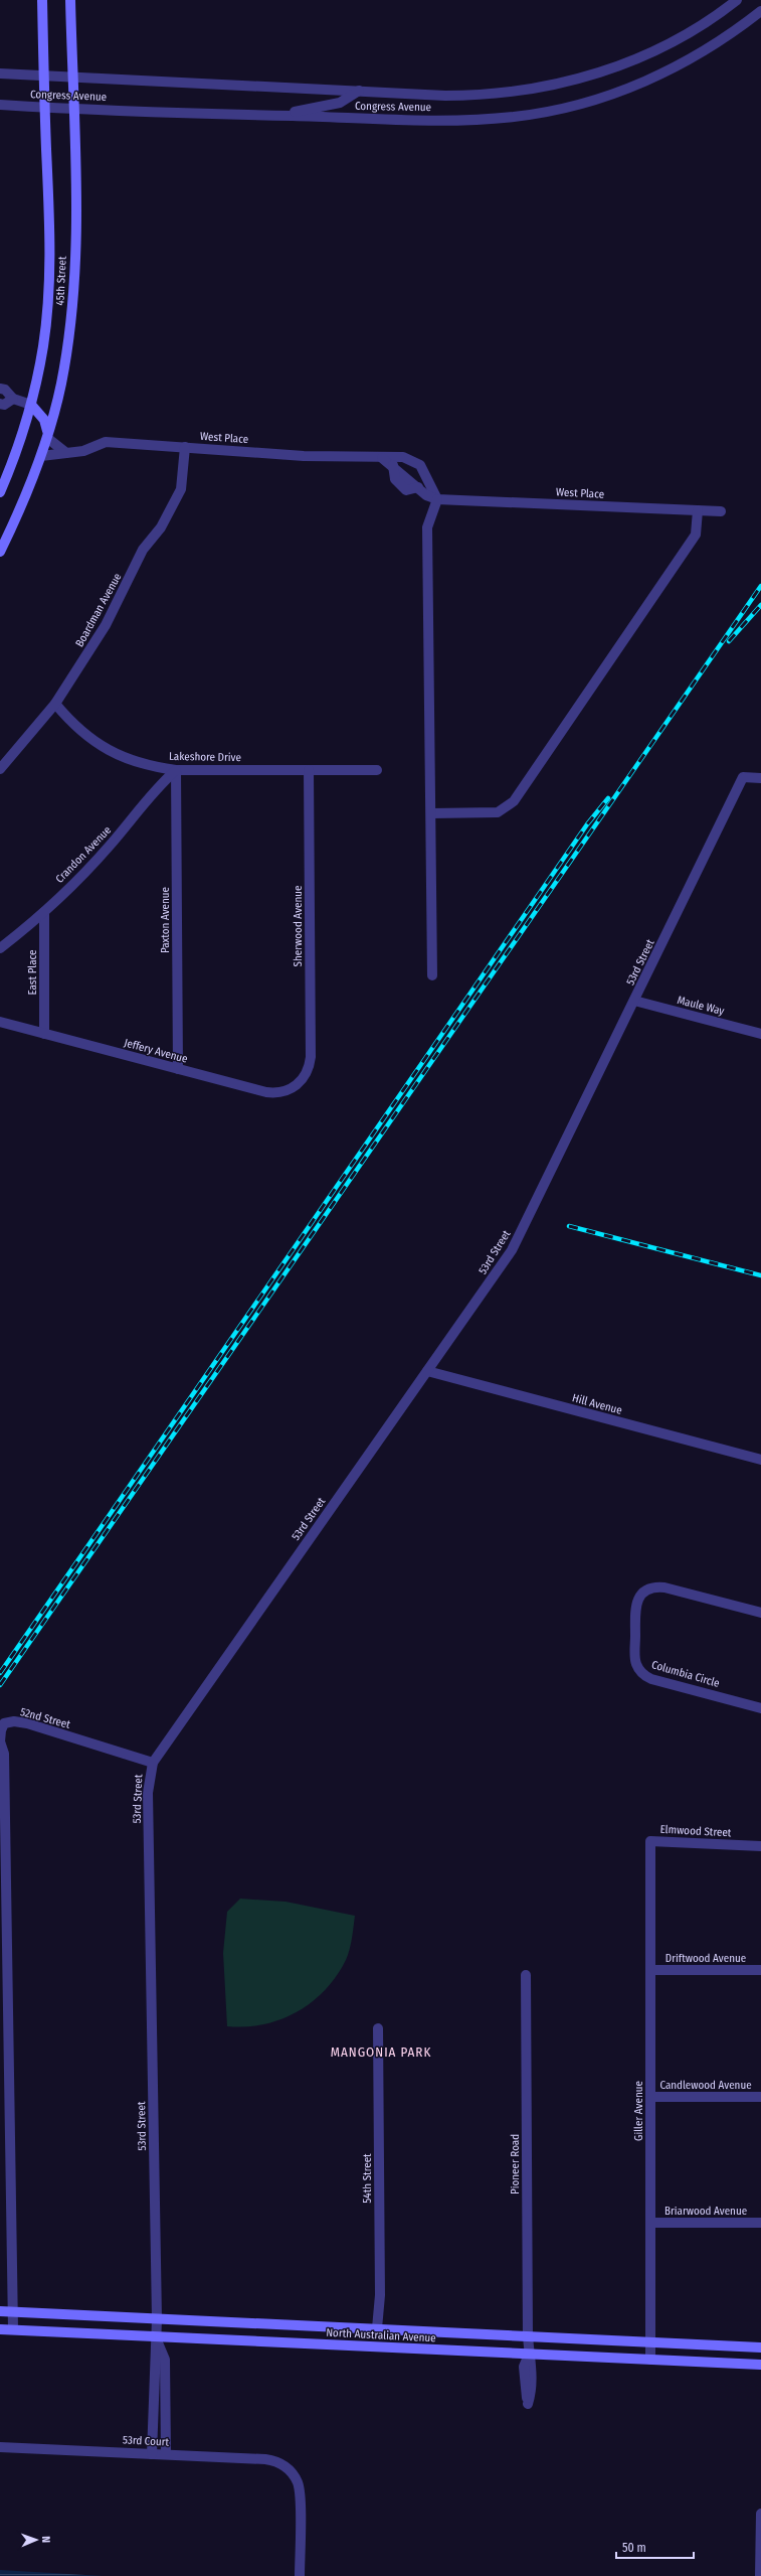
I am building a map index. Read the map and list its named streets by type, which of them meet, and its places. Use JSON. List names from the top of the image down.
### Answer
{
  "streets": {
    "main road": ["45th Street", "North Australian Avenue"],
    "street": [
      "Congress Avenue",
      "West Place",
      "Boardman Avenue",
      "Lakeshore Drive",
      "Crandon Avenue",
      "Paxton Avenue",
      "Sherwood Avenue",
      "53rd Street",
      "East Place",
      "Maule Way",
      "Jeffery Avenue",
      "Hill Avenue",
      "Columbia Circle",
      "52nd Street",
      "Elmwood Street",
      "Driftwood Avenue",
      "Candlewood Avenue",
      "Giller Avenue",
      "Pioneer Road",
      "54th Street",
      "Briarwood Avenue",
      "53rd Court"
    ]
  },
  "crossings": [
    ["Congress Avenue", "45th Street"],
    ["45th Street", "West Place"],
    ["West Place", "Boardman Avenue"],
    ["Boardman Avenue", "Lakeshore Drive"],
    ["Lakeshore Drive", "Crandon Avenue"],
    ["Lakeshore Drive", "Paxton Avenue"],
    ["Lakeshore Drive", "Sherwood Avenue"],
    ["Crandon Avenue", "Paxton Avenue"],
    ["Crandon Avenue", "East Place"],
    ["Paxton Avenue", "Jeffery Avenue"],
    ["Sherwood Avenue", "Jeffery Avenue"],
    ["53rd Street", "Maule Way"],
    ["53rd Street", "Hill Avenue"],
    ["53rd Street", "52nd Street"],
    ["53rd Street", "North Australian Avenue"],
    ["53rd Street", "53rd Court"],
    ["East Place", "Jeffery Avenue"],
    ["52nd Street", "North Australian Avenue"],
    ["Elmwood Street", "Giller Avenue"],
    ["Driftwood Avenue", "Giller Avenue"],
    ["Candlewood Avenue", "Giller Avenue"],
    ["Giller Avenue", "Briarwood Avenue"],
    ["Giller Avenue", "North Australian Avenue"],
    ["Pioneer Road", "North Australian Avenue"],
    ["54th Street", "North Australian Avenue"]
  ],
  "districts": ["MANGONIA PARK"],
  "scale_bar": "50 m",
  "north": "right"
}
